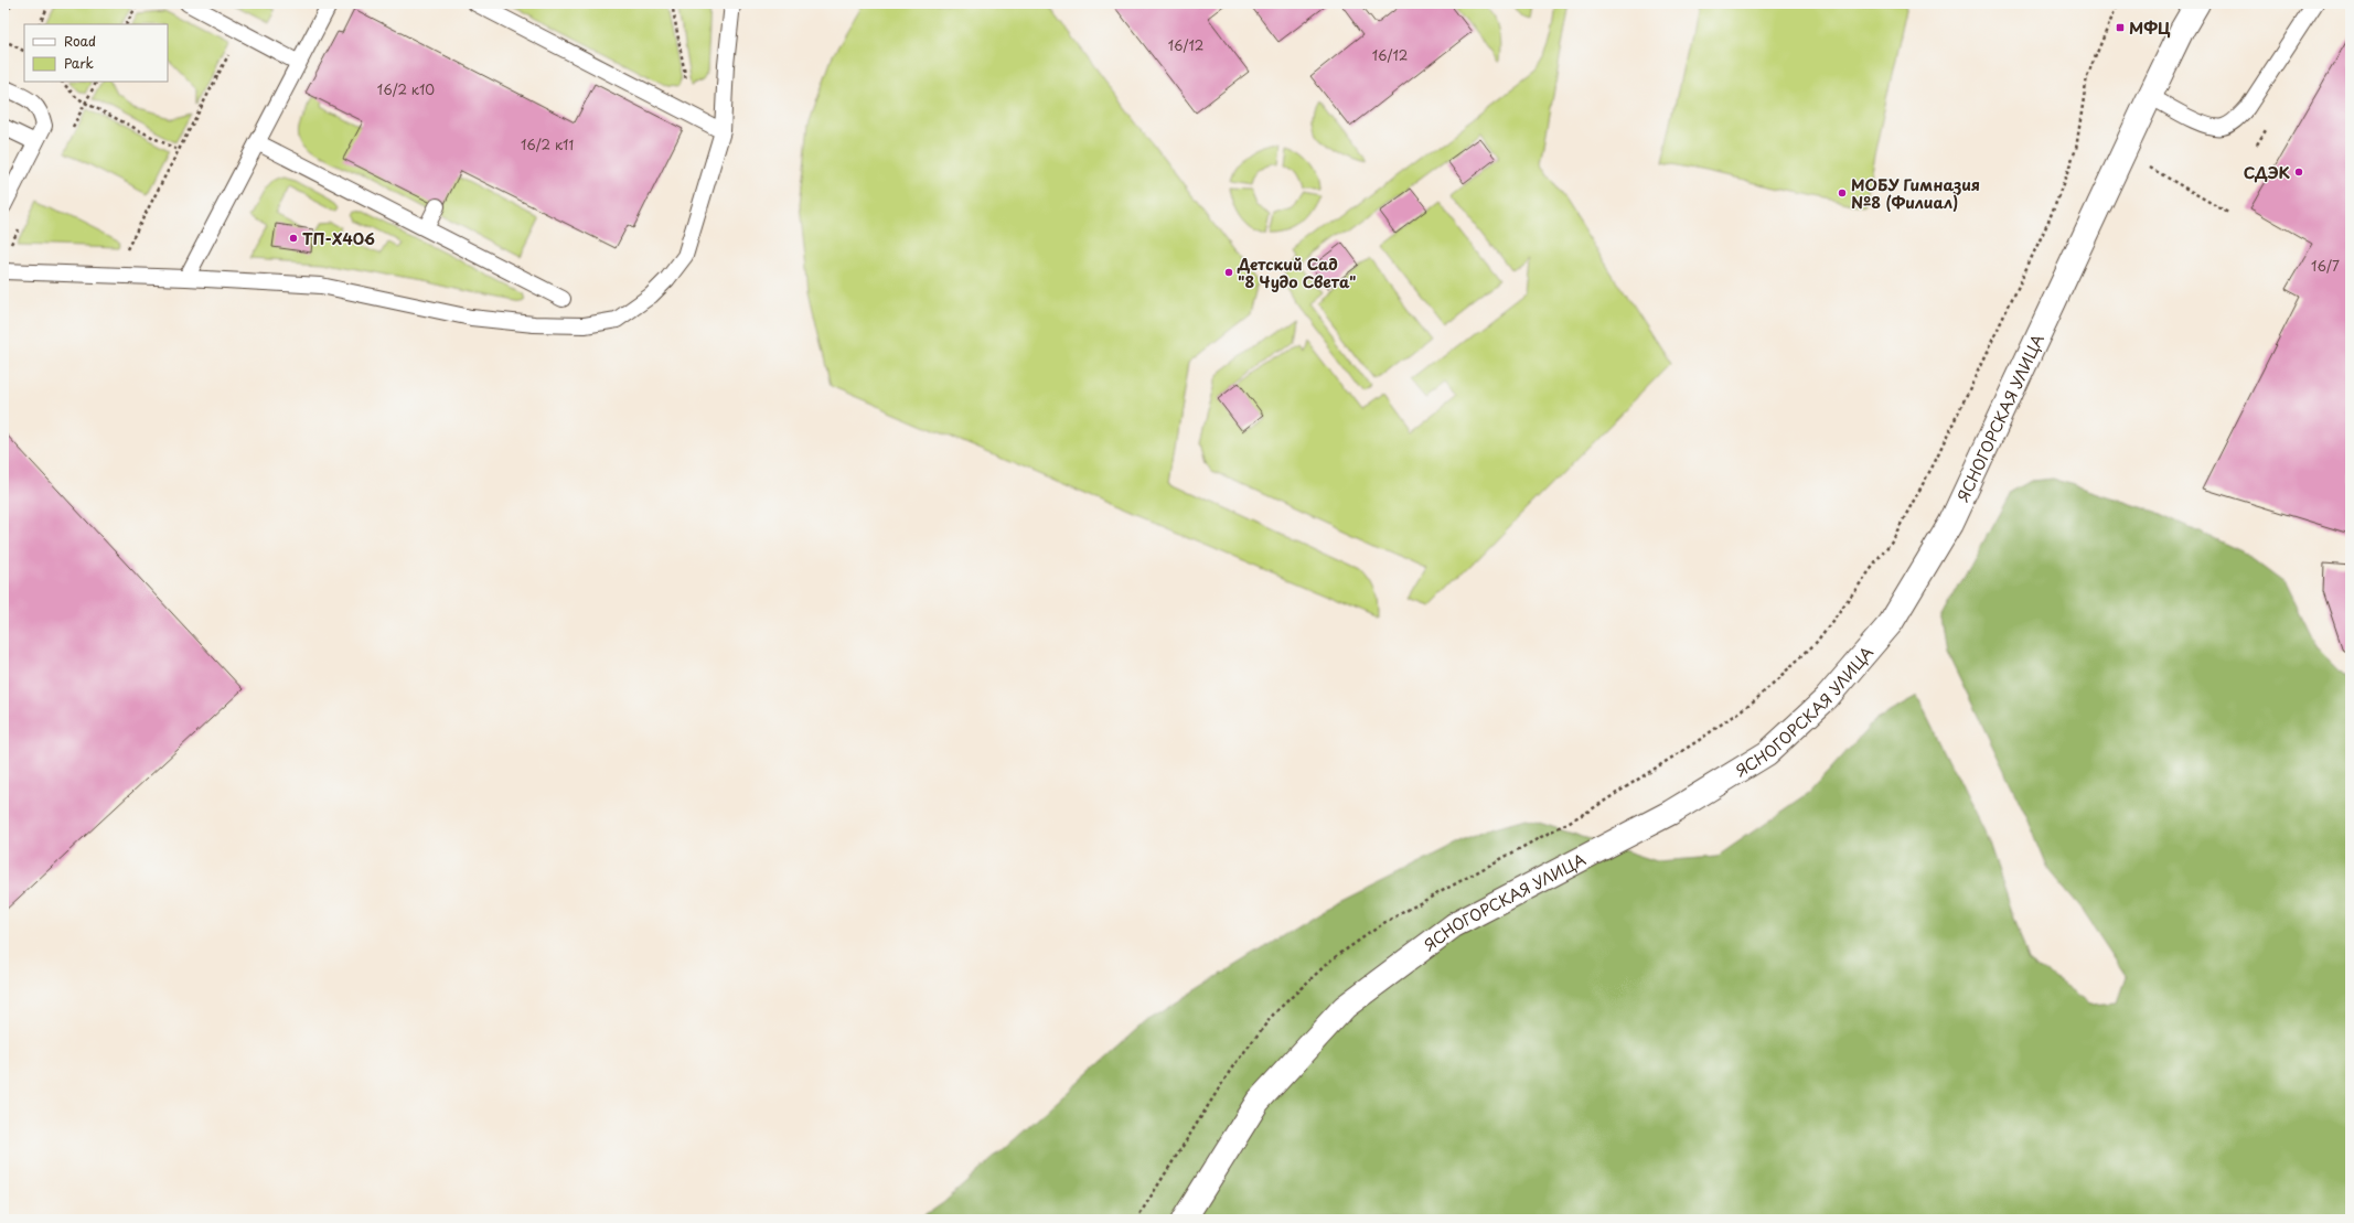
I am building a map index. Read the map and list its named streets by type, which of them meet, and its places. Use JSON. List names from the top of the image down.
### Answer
{
  "streets": {
    "street": ["ЯСНОГОРСКАЯ УЛИЦА"]
  },
  "places": {
    "transit": ["МФЦ"],
    "other": [
      "СДЭК",
      "МОБУ Гимназия №8 (Филиал)",
      "ТП-Х406",
      "Детский Сад \"8 Чудо Света\""
    ]
  },
  "house_numbers": [
    "16/12",
    "16/12",
    "16/2 к10",
    "16/2 к11",
    "16/7"
  ],
  "legend": ["Road", "Park"]
}
